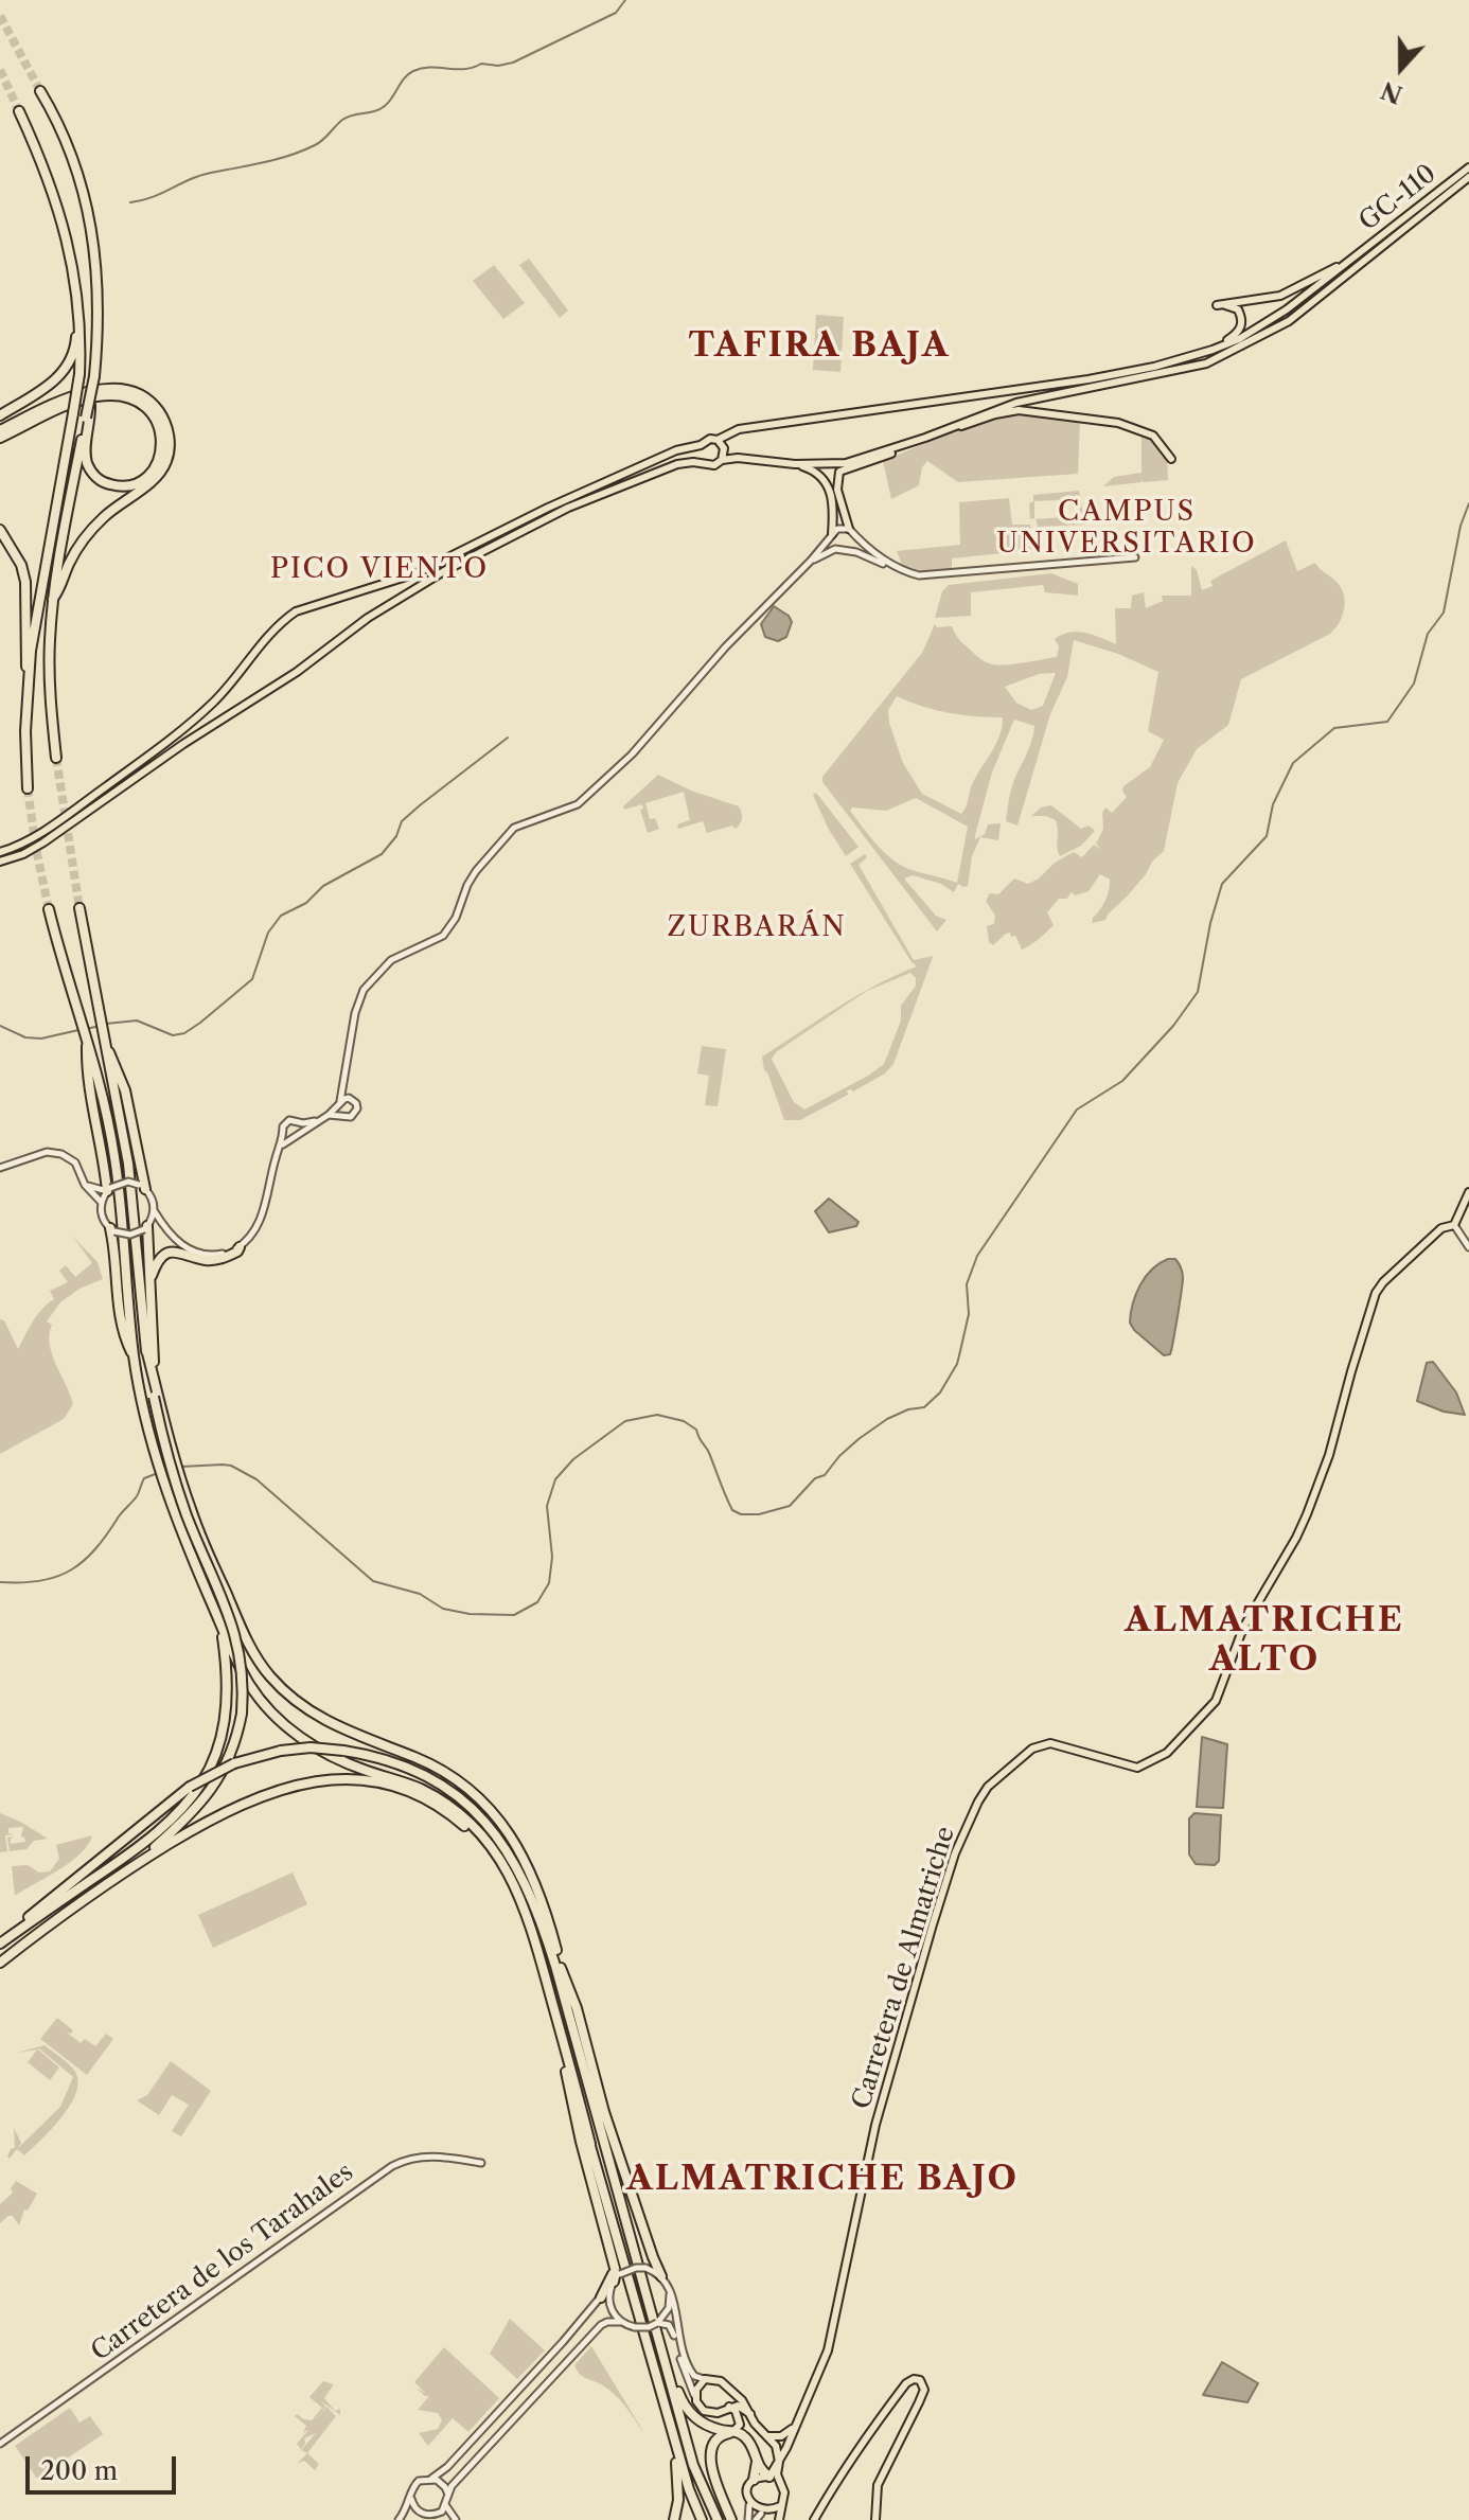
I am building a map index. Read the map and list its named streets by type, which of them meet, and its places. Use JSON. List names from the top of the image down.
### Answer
{
  "streets": {
    "main road": ["GC-110", "Carretera de Almatriche"],
    "street": ["Carretera de los Tarahales"]
  },
  "districts": [
    "TAFIRA BAJA",
    "CAMPUS UNIVERSITARIO",
    "PICO VIENTO",
    "ZURBARÁN",
    "ALMATRICHE ALTO",
    "ALMATRICHE BAJO"
  ],
  "scale_bar": "200 m",
  "north": "bottom"
}
